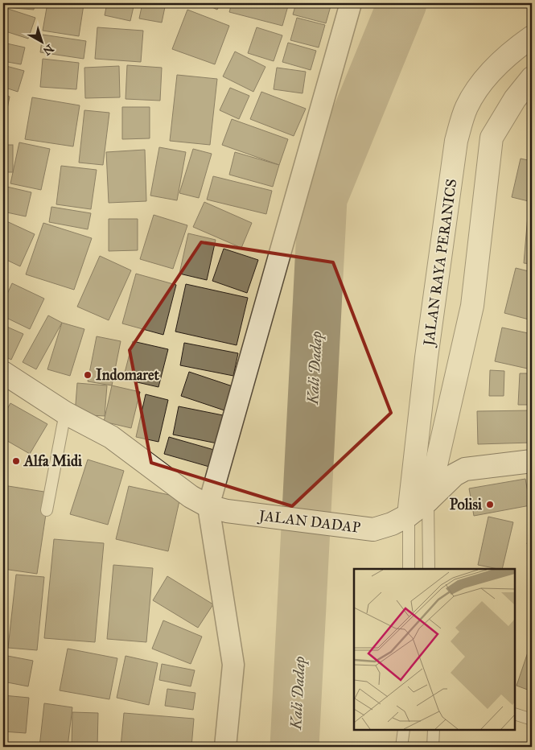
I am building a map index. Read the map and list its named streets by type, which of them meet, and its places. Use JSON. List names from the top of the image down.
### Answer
{
  "streets": {
    "street": ["JALAN RAYA PERANICS", "JALAN DADAP"]
  },
  "crossings": [
    ["JALAN RAYA PERANICS", "JALAN DADAP"]
  ],
  "water": ["Kali Dadap"],
  "places": ["Indomaret", "Alfa Midi", "Polisi"],
  "north": "bottom right"
}
